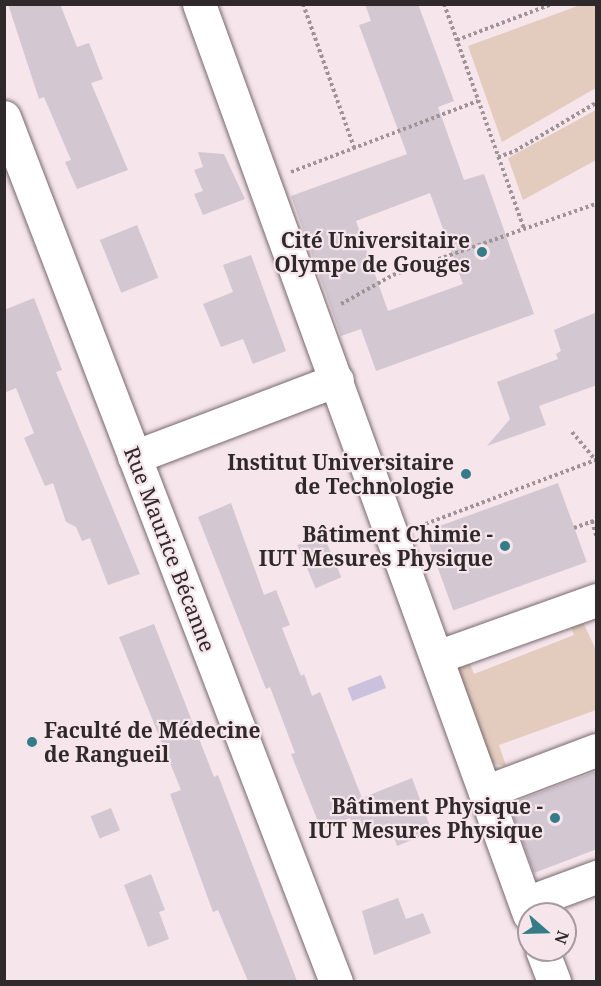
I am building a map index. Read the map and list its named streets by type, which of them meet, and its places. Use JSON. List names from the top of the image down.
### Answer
{
  "streets": {
    "street": ["Rue Maurice Bécanne"]
  },
  "places": [
    "Cité Universitaire Olympe de Gouges",
    "Institut Universitaire de Technologie",
    "Bâtiment Chimie - IUT Mesures Physique",
    "Faculté de Médecine de Rangueil",
    "Bâtiment Physique - IUT Mesures Physique"
  ],
  "north": "right"
}
